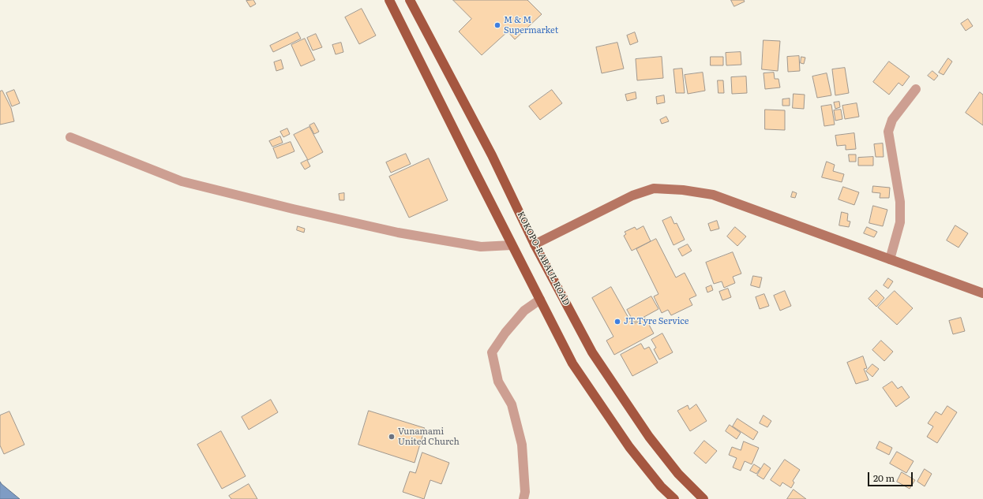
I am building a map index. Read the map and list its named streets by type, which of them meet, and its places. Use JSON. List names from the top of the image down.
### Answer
{
  "streets": {
    "main road": ["KOKOPO-RABAUL ROAD"]
  },
  "places": ["M & M Supermarket", "JT Tyre Service", "Vunamami United Church"],
  "scale_bar": "20 m"
}
